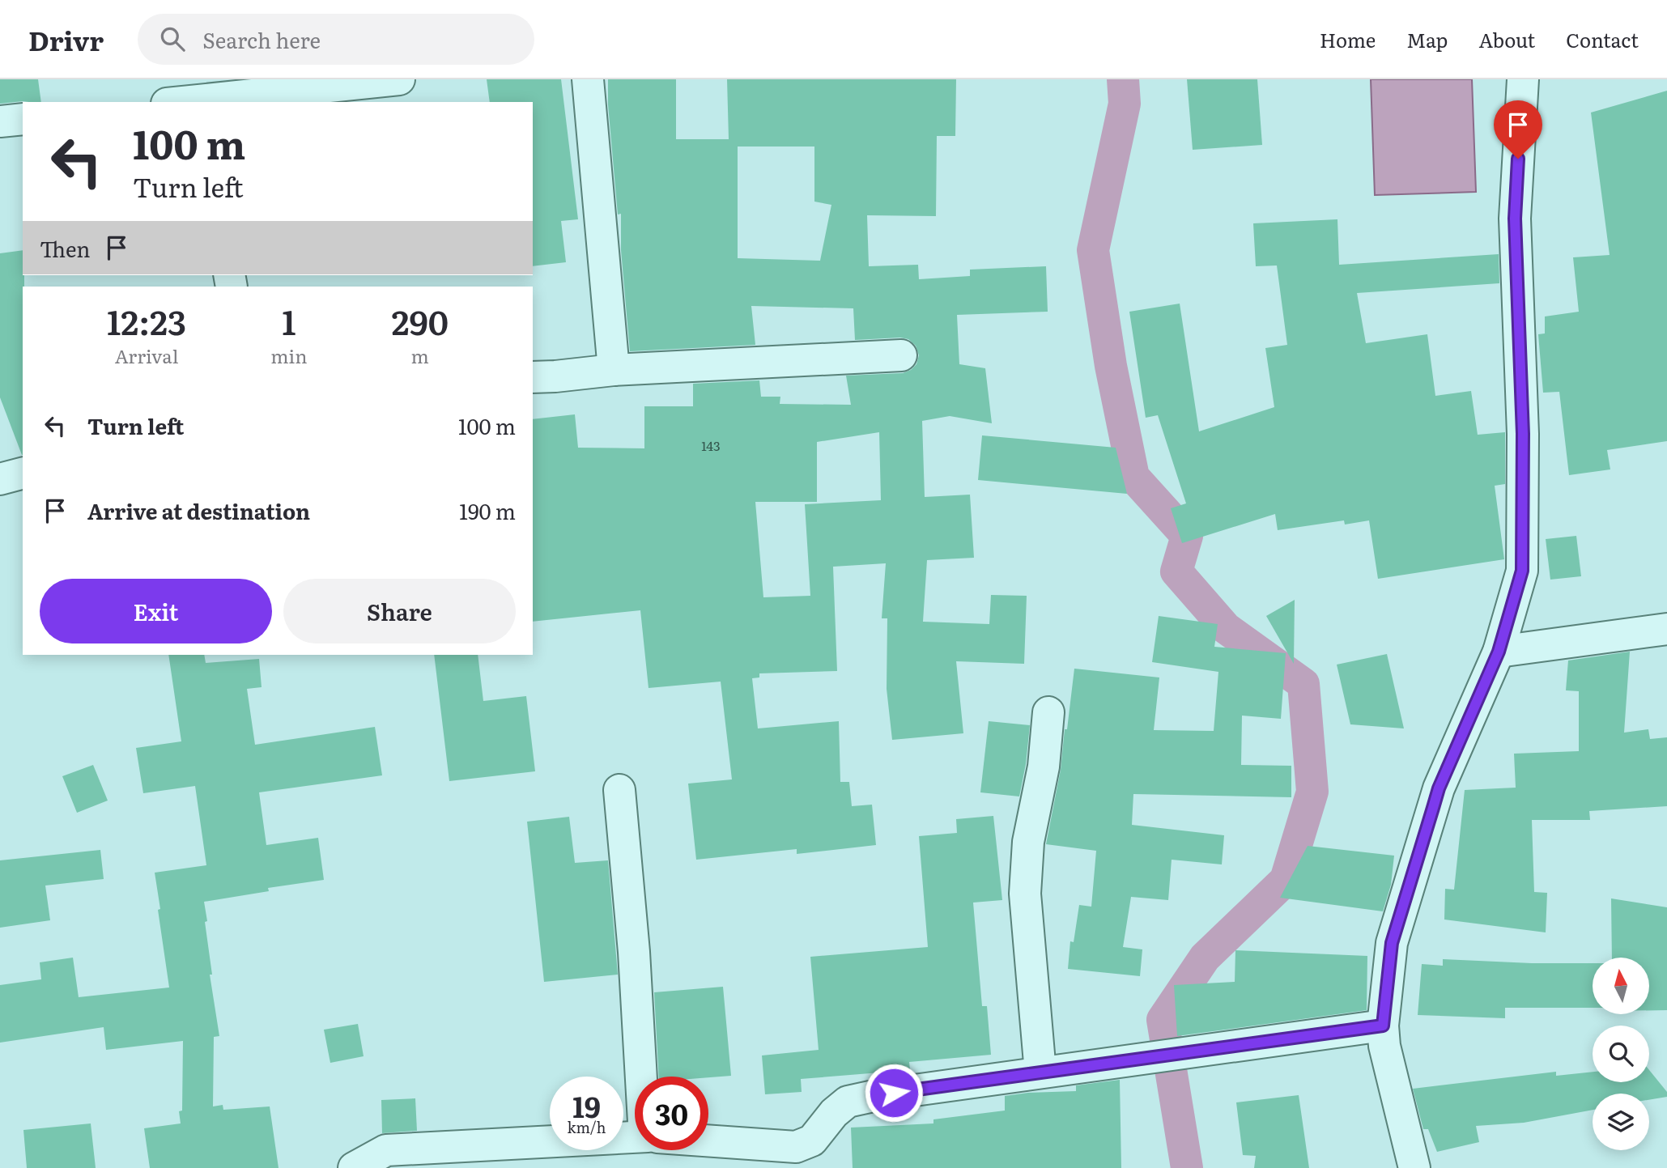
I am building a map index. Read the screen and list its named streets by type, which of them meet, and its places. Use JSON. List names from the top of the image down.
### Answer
{
  "house_numbers": ["143"],
  "north": "top",
  "page": {
    "header": "Drivr",
    "search": "Search here",
    "nav": [
      "Home",
      "Map",
      "About",
      "Contact"
    ],
    "turn": ["100 m", "Turn left"],
    "then": "Then",
    "eta": [
      "12:23",
      "Arrival",
      "1",
      "min",
      "290",
      "m"
    ],
    "list": [
      {
        "name": "Turn left",
        "value": "100 m"
      },
      {
        "name": "Arrive at destination",
        "value": "190 m"
      }
    ],
    "buttons": ["Exit", "Share"],
    "speed": "19 km/h",
    "limit": "30"
  }
}
